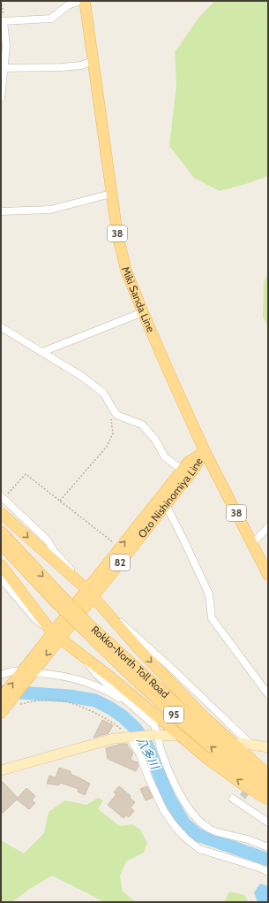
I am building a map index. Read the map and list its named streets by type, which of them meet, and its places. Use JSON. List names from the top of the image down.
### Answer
{
  "streets": {
    "main road": [
      "38",
      "Miki Sanda Line",
      "Ozo Nishinomiya Line",
      "82",
      "Rokko-North Toll Road",
      "95"
    ]
  },
  "crossings": [
    ["Miki Sanda Line", "Ozo Nishinomiya Line"],
    ["Ozo Nishinomiya Line", "95"]
  ],
  "water": ["八多川"]
}
